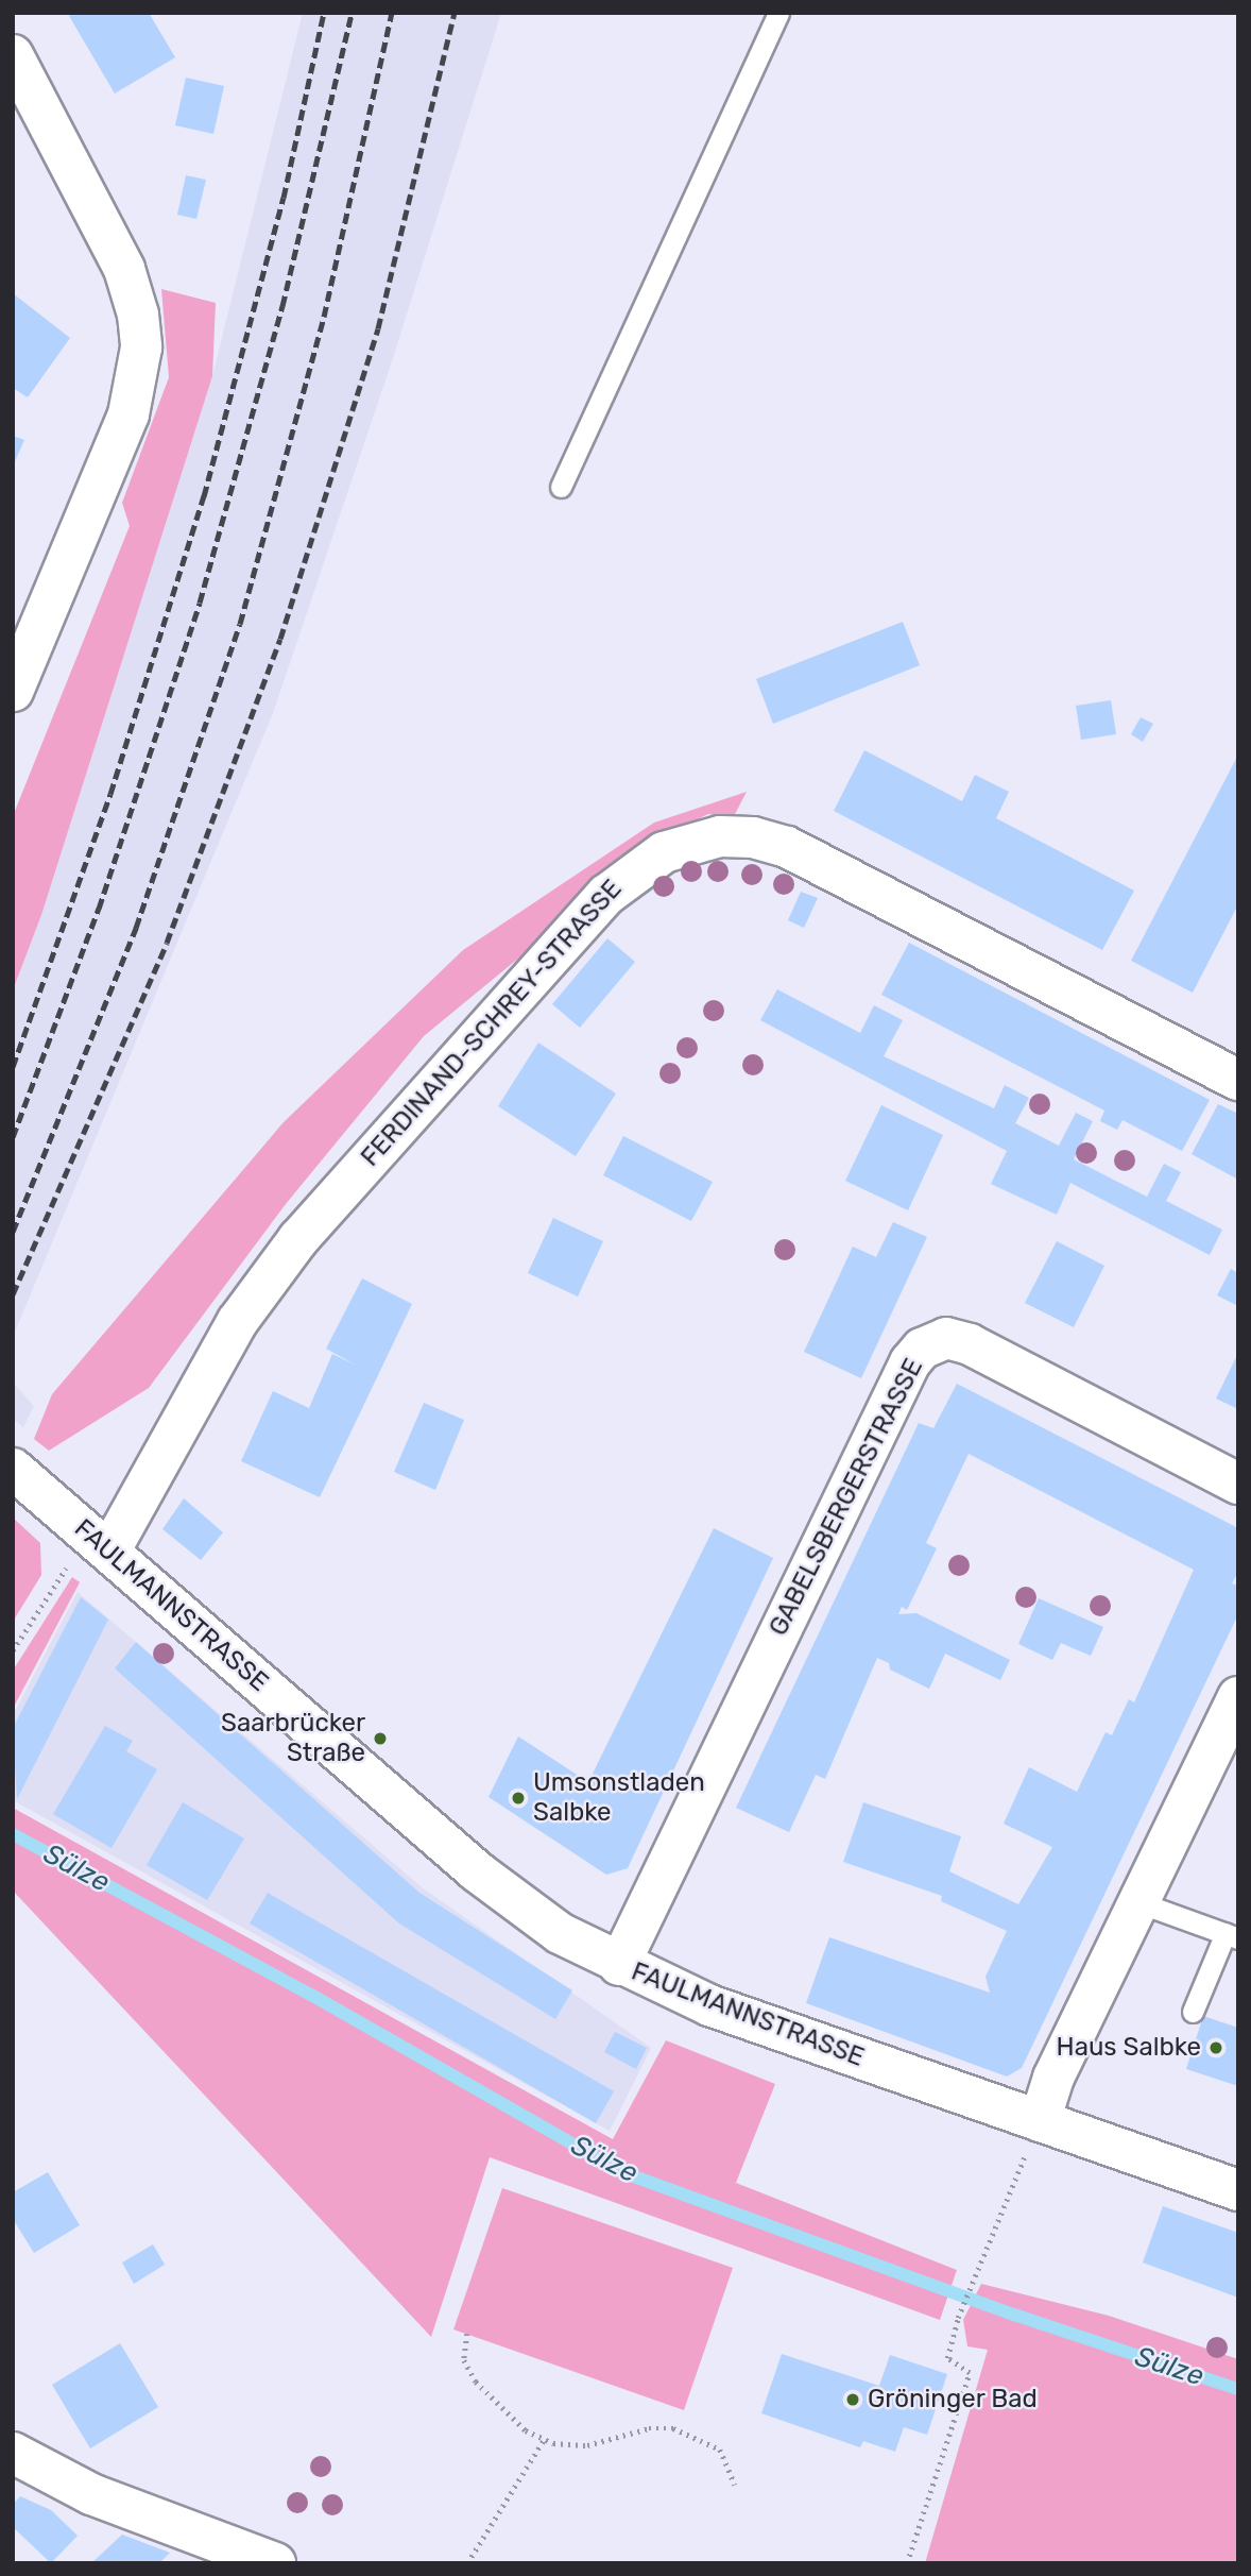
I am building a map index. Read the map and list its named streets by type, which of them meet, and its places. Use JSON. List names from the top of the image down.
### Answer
{
  "streets": {
    "street": ["FERDINAND-SCHREY-STRASSE", "GABELSBERGERSTRASSE", "FAULMANNSTRASSE"]
  },
  "crossings": [
    ["FERDINAND-SCHREY-STRASSE", "FAULMANNSTRASSE"],
    ["GABELSBERGERSTRASSE", "FAULMANNSTRASSE"]
  ],
  "water": ["Sülze"],
  "places": [
    "Saarbrücker Straße",
    "Umsonstladen Salbke",
    "Haus Salbke",
    "Gröninger Bad"
  ]
}
